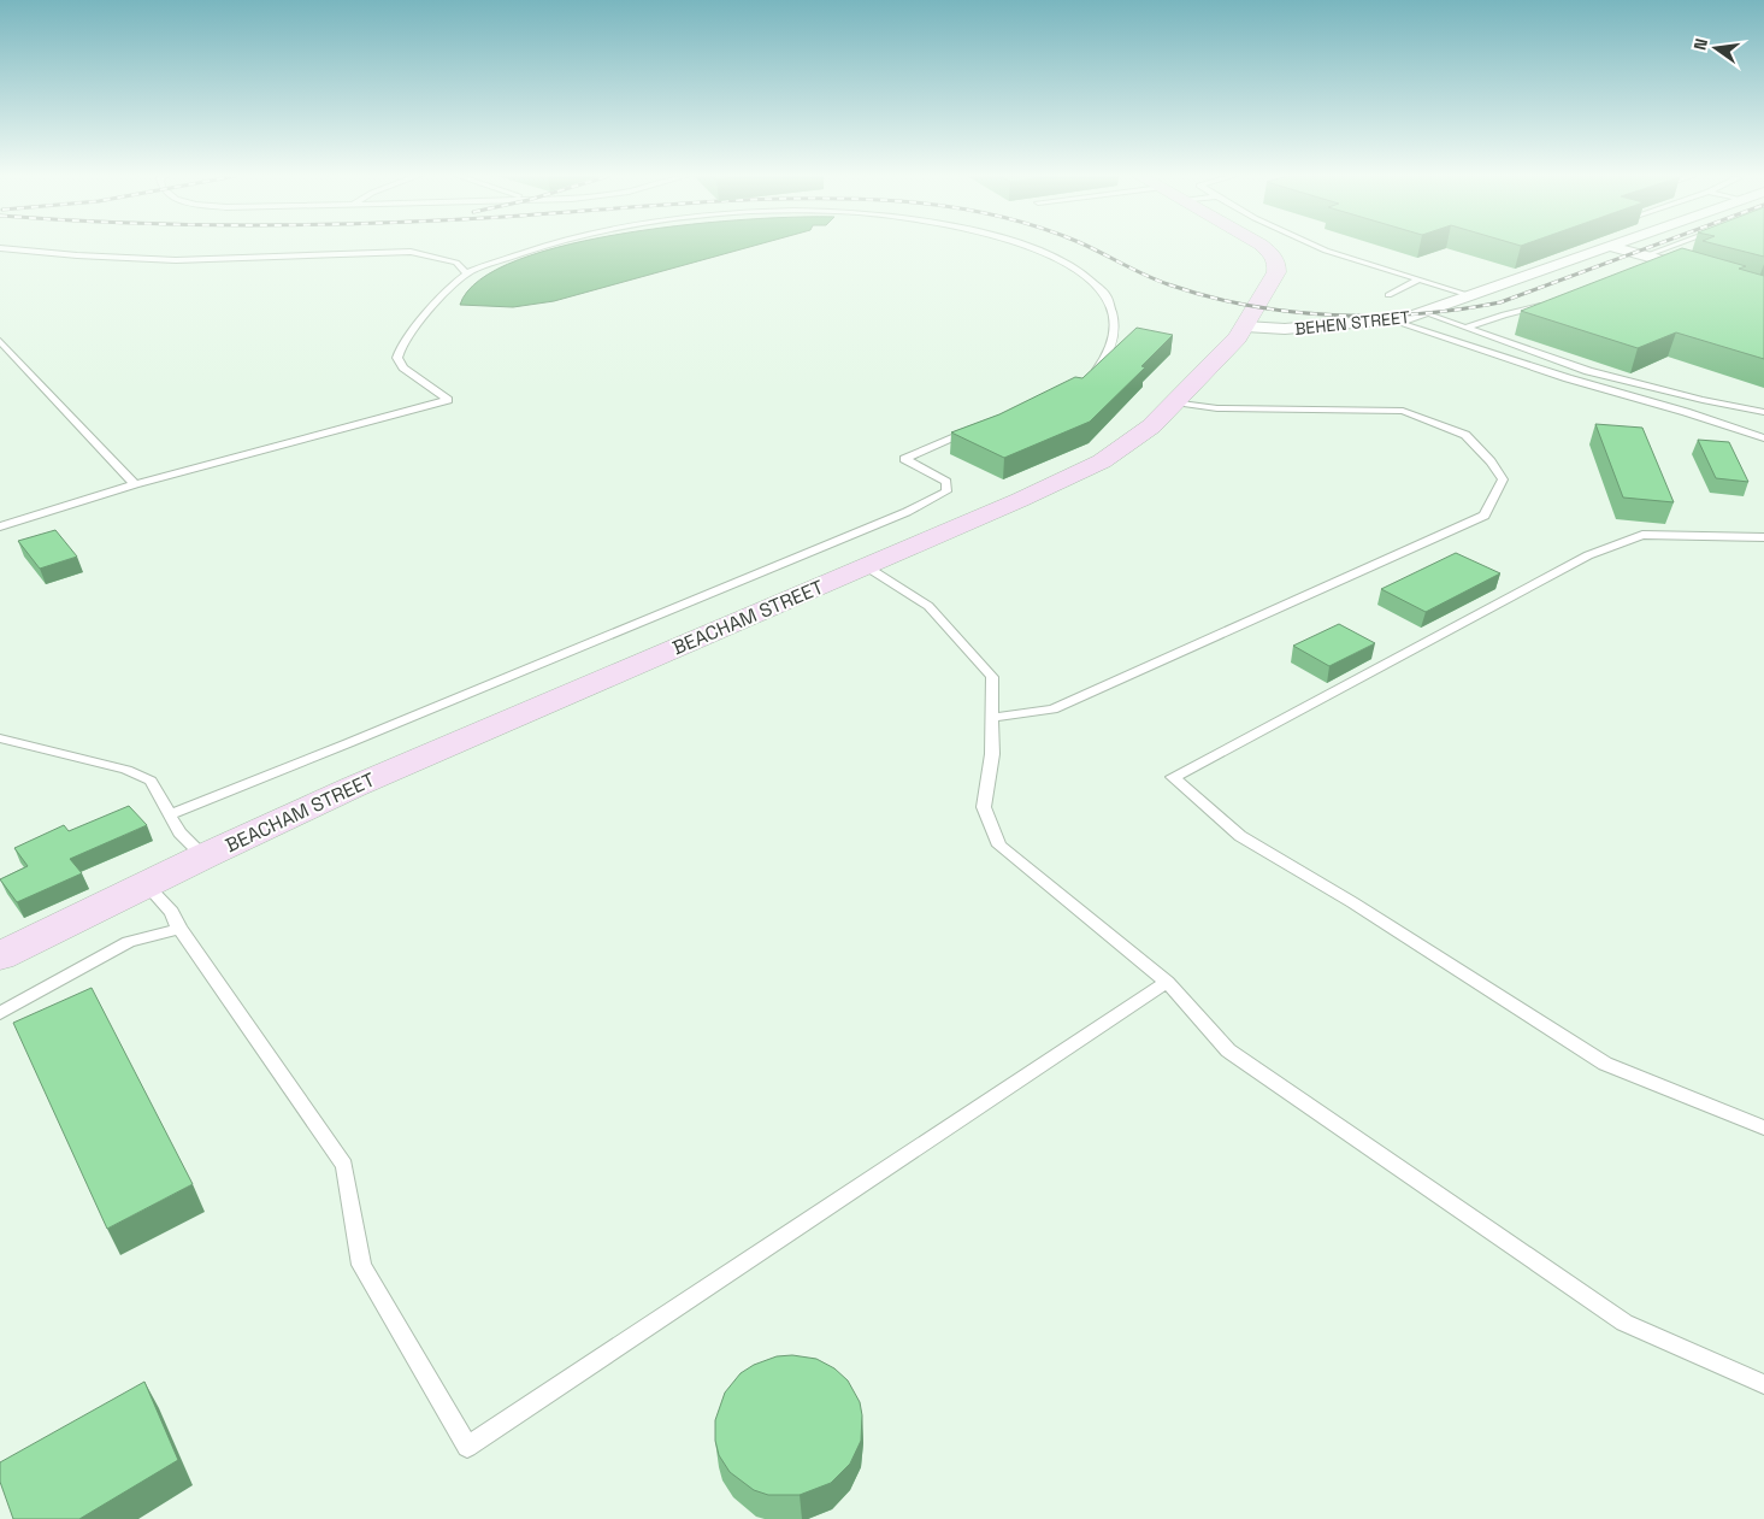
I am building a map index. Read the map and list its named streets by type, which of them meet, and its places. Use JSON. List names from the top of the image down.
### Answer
{
  "streets": {
    "main road": ["BEACHAM STREET"],
    "street": ["BEHEN STREET"]
  },
  "crossings": [
    ["BEHEN STREET", "BEACHAM STREET"]
  ],
  "north": "left"
}
